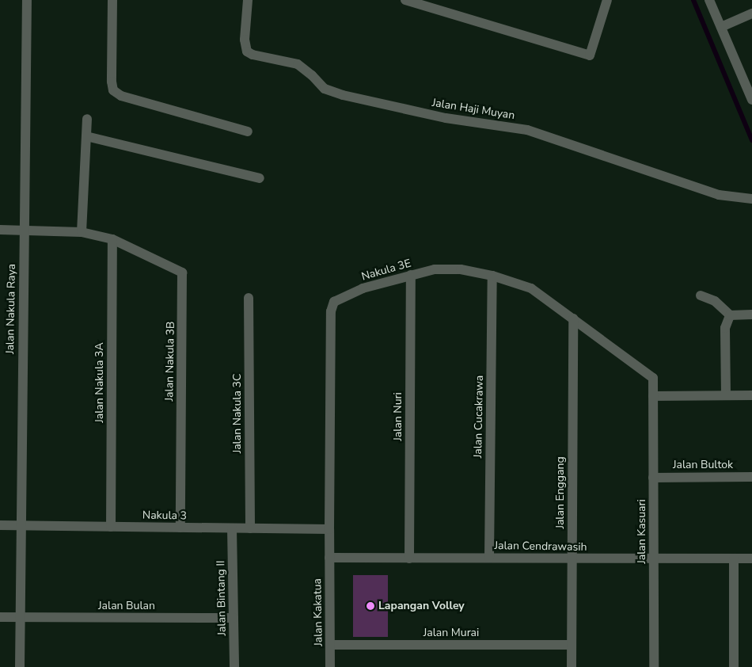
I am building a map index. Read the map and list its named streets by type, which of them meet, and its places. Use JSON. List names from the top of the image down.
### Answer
{
  "streets": {
    "street": [
      "Jalan Haji Muyan",
      "Nakula 3E",
      "Jalan Nakula Raya",
      "Jalan Nakula 3B",
      "Jalan Nakula 3A",
      "Jalan Nakula 3C",
      "Jalan Nuri",
      "Jalan Cucakrawa",
      "Jalan Bultok",
      "Jalan Enggang",
      "Nakula 3",
      "Jalan Kasuari",
      "Jalan Cendrawasih",
      "Jalan Bintang II",
      "Jalan Bulan",
      "Jalan Kakatua",
      "Jalan Murai"
    ]
  },
  "crossings": [
    ["Nakula 3E", "Jalan Nuri"],
    ["Nakula 3E", "Jalan Cucakrawa"],
    ["Nakula 3E", "Jalan Enggang"],
    ["Nakula 3E", "Nakula 3"],
    ["Nakula 3E", "Jalan Kasuari"],
    ["Nakula 3E", "Jalan Cendrawasih"],
    ["Nakula 3E", "Jalan Kakatua"],
    ["Jalan Nakula Raya", "Jalan Nakula 3B"],
    ["Jalan Nakula Raya", "Nakula 3"],
    ["Jalan Nakula Raya", "Jalan Bulan"],
    ["Jalan Nakula 3B", "Jalan Nakula 3A"],
    ["Jalan Nakula 3B", "Nakula 3"],
    ["Jalan Nakula 3A", "Nakula 3"],
    ["Jalan Nakula 3C", "Nakula 3"],
    ["Jalan Nuri", "Jalan Cendrawasih"],
    ["Jalan Cucakrawa", "Jalan Cendrawasih"],
    ["Jalan Bultok", "Jalan Kasuari"],
    ["Jalan Enggang", "Jalan Cendrawasih"],
    ["Jalan Enggang", "Jalan Murai"],
    ["Nakula 3", "Jalan Bintang II"],
    ["Jalan Kasuari", "Jalan Cendrawasih"],
    ["Jalan Cendrawasih", "Jalan Kakatua"],
    ["Jalan Bintang II", "Jalan Bulan"],
    ["Jalan Kakatua", "Jalan Murai"]
  ],
  "places": ["Lapangan Volley"]
}
